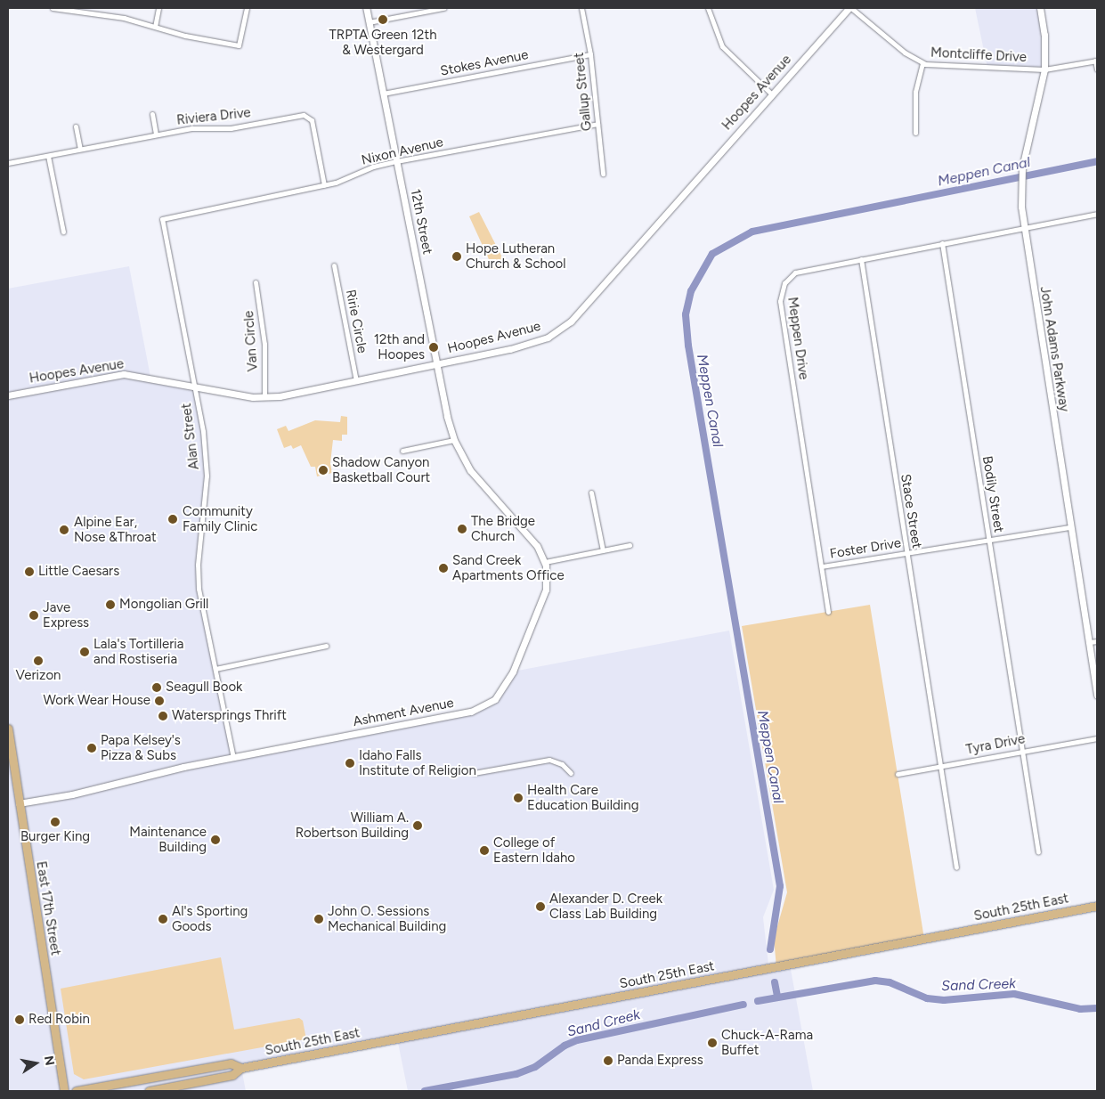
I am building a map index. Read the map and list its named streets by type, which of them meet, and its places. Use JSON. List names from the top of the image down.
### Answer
{
  "streets": {
    "main road": ["South 25th East", "East 17th Street"],
    "street": [
      "Montcliffe Drive",
      "Stokes Avenue",
      "Gallup Street",
      "Hoopes Avenue",
      "Riviera Drive",
      "Nixon Avenue",
      "12th Street",
      "Ririe Circle",
      "Meppen Drive",
      "Van Circle",
      "John Adams Parkway",
      "Alan Street",
      "Bodily Street",
      "Stace Street",
      "Foster Drive",
      "Ashment Avenue",
      "Tyra Drive"
    ]
  },
  "crossings": [
    ["Montcliffe Drive", "Hoopes Avenue"],
    ["Montcliffe Drive", "John Adams Parkway"],
    ["Stokes Avenue", "Gallup Street"],
    ["Stokes Avenue", "12th Street"],
    ["Gallup Street", "Nixon Avenue"],
    ["Hoopes Avenue", "12th Street"],
    ["Hoopes Avenue", "Ririe Circle"],
    ["Hoopes Avenue", "Van Circle"],
    ["Hoopes Avenue", "Alan Street"],
    ["Riviera Drive", "Nixon Avenue"],
    ["Nixon Avenue", "12th Street"],
    ["Nixon Avenue", "Alan Street"],
    ["12th Street", "Ashment Avenue"],
    ["Meppen Drive", "John Adams Parkway"],
    ["Meppen Drive", "Bodily Street"],
    ["Meppen Drive", "Stace Street"],
    ["Meppen Drive", "Foster Drive"],
    ["John Adams Parkway", "Foster Drive"],
    ["Alan Street", "Ashment Avenue"],
    ["Bodily Street", "Foster Drive"],
    ["Bodily Street", "Tyra Drive"],
    ["Stace Street", "Foster Drive"],
    ["Stace Street", "Tyra Drive"],
    ["Ashment Avenue", "East 17th Street"]
  ],
  "water": ["Meppen Canal", "Sand Creek"],
  "places": [
    "TRPTA Green 12th & Westergard",
    "Hope Lutheran Church & School",
    "12th and Hoopes",
    "Shadow Canyon Basketball Court",
    "Community Family Clinic",
    "The Bridge Church",
    "Alpine Ear, Nose &Throat",
    "Sand Creek Apartments Office",
    "Little Caesars",
    "Mongolian Grill",
    "Jave Express",
    "Lala's Tortilleria and Rostiseria",
    "Verizon",
    "Seagull Book",
    "Work Wear House",
    "Watersprings Thrift",
    "Papa Kelsey's Pizza & Subs",
    "Idaho Falls Institute of Religion",
    "Health Care Education Building",
    "Burger King",
    "William A. Robertson Building",
    "Maintenance Building",
    "College of Eastern Idaho",
    "Alexander D. Creek Class Lab Building",
    "Al's Sporting Goods",
    "John O. Sessions Mechanical Building",
    "Red Robin",
    "Chuck-A-Rama Buffet",
    "Panda Express"
  ],
  "north": "right"
}
